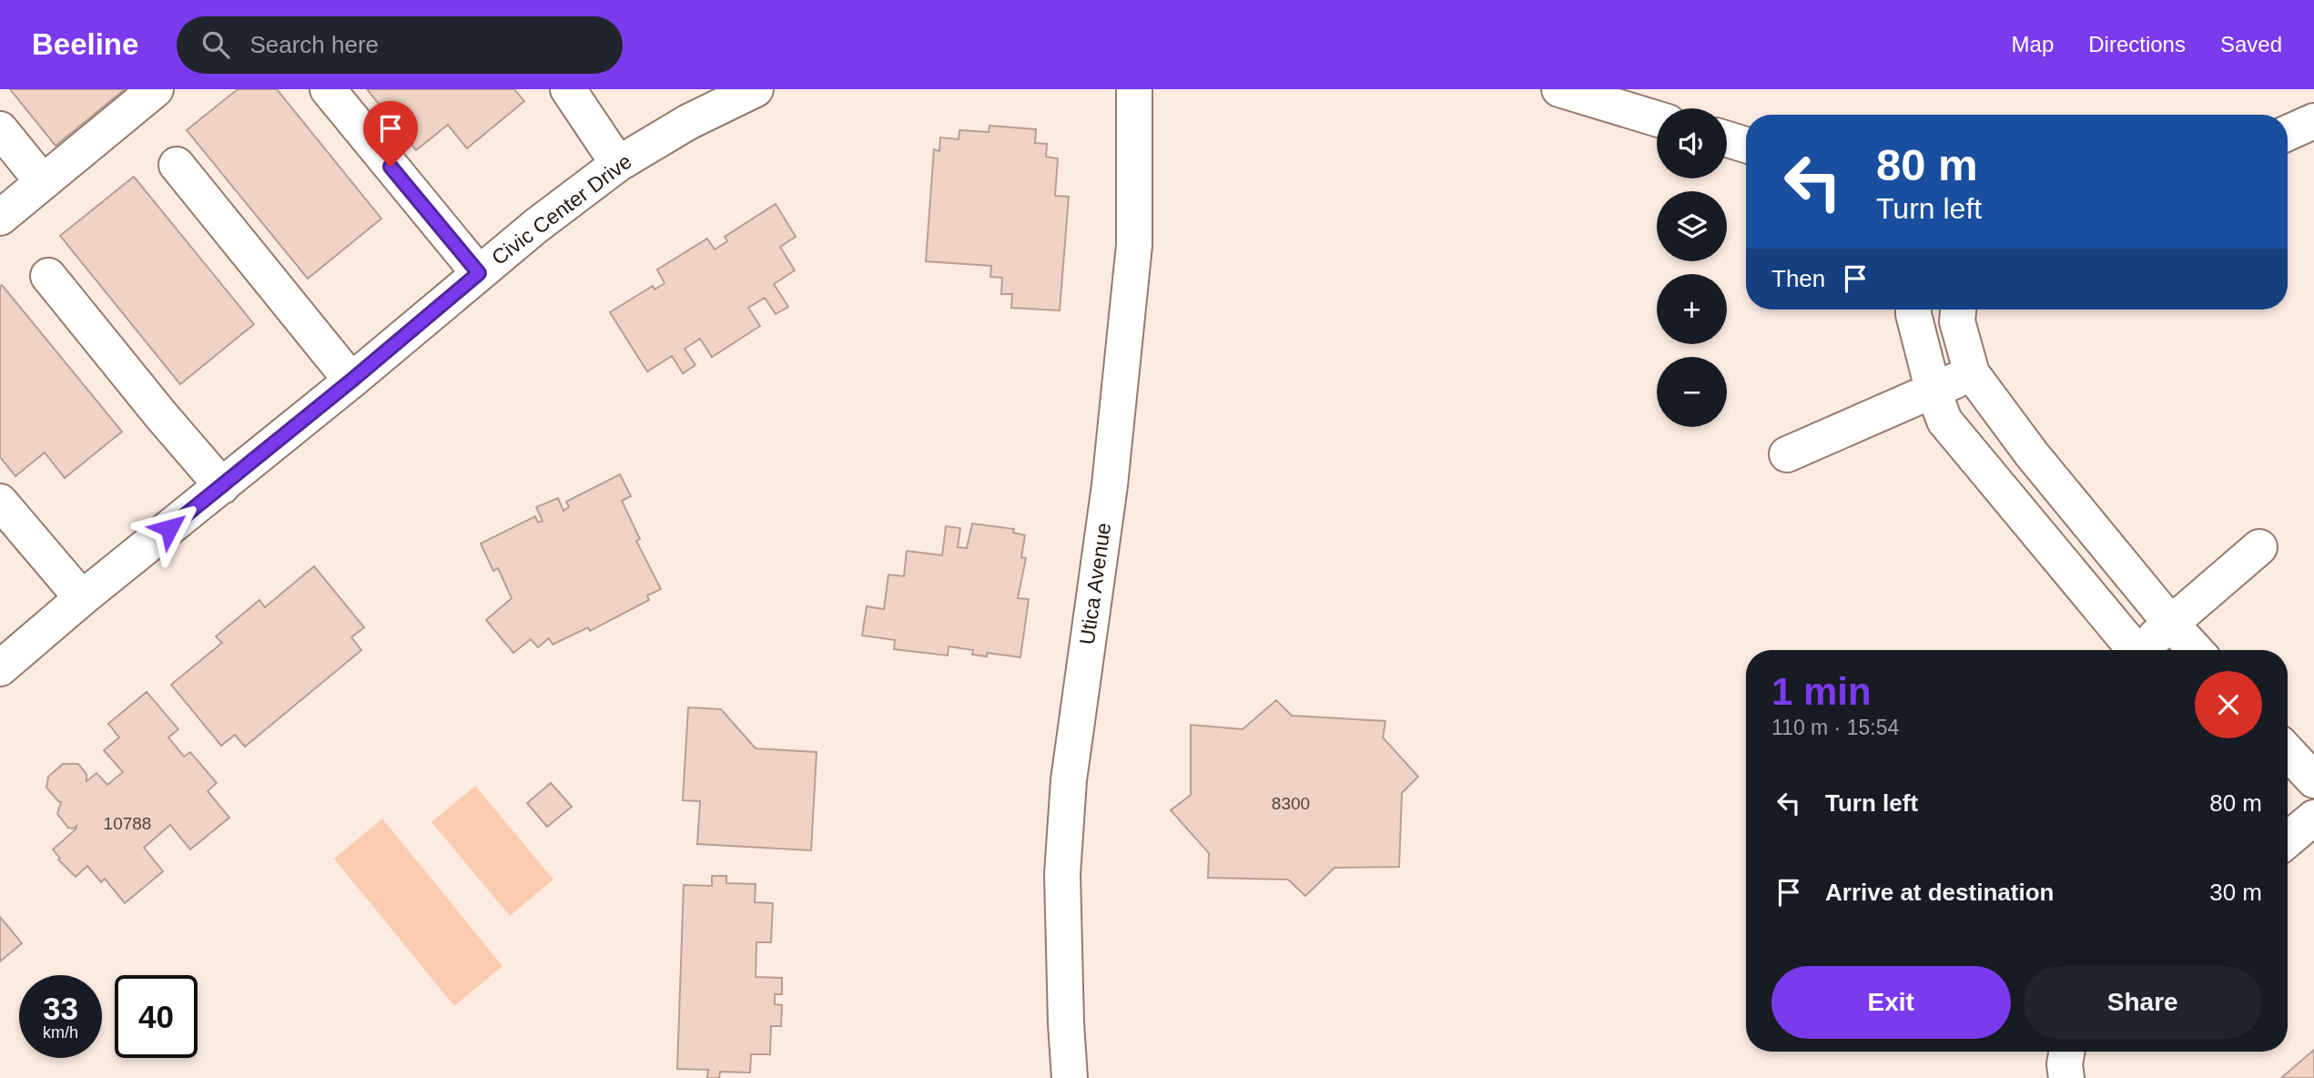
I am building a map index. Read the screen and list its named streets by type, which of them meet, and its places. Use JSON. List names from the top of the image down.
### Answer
{
  "streets": {
    "street": ["Civic Center Drive", "Utica Avenue"]
  },
  "house_numbers": ["8300", "10788"],
  "page": {
    "header": "Beeline",
    "search": "Search here",
    "nav": ["Map", "Directions", "Saved"],
    "map_buttons": ["+", "−"],
    "turn": ["80 m", "Turn left"],
    "then": "Then",
    "heading": ["1 min", "110 m · 15:54"],
    "list": [
      {
        "name": "Turn left",
        "value": "80 m"
      },
      {
        "name": "Arrive at destination",
        "value": "30 m"
      }
    ],
    "buttons": ["Exit", "Share"],
    "speed": "33 km/h",
    "limit": "40"
  }
}
